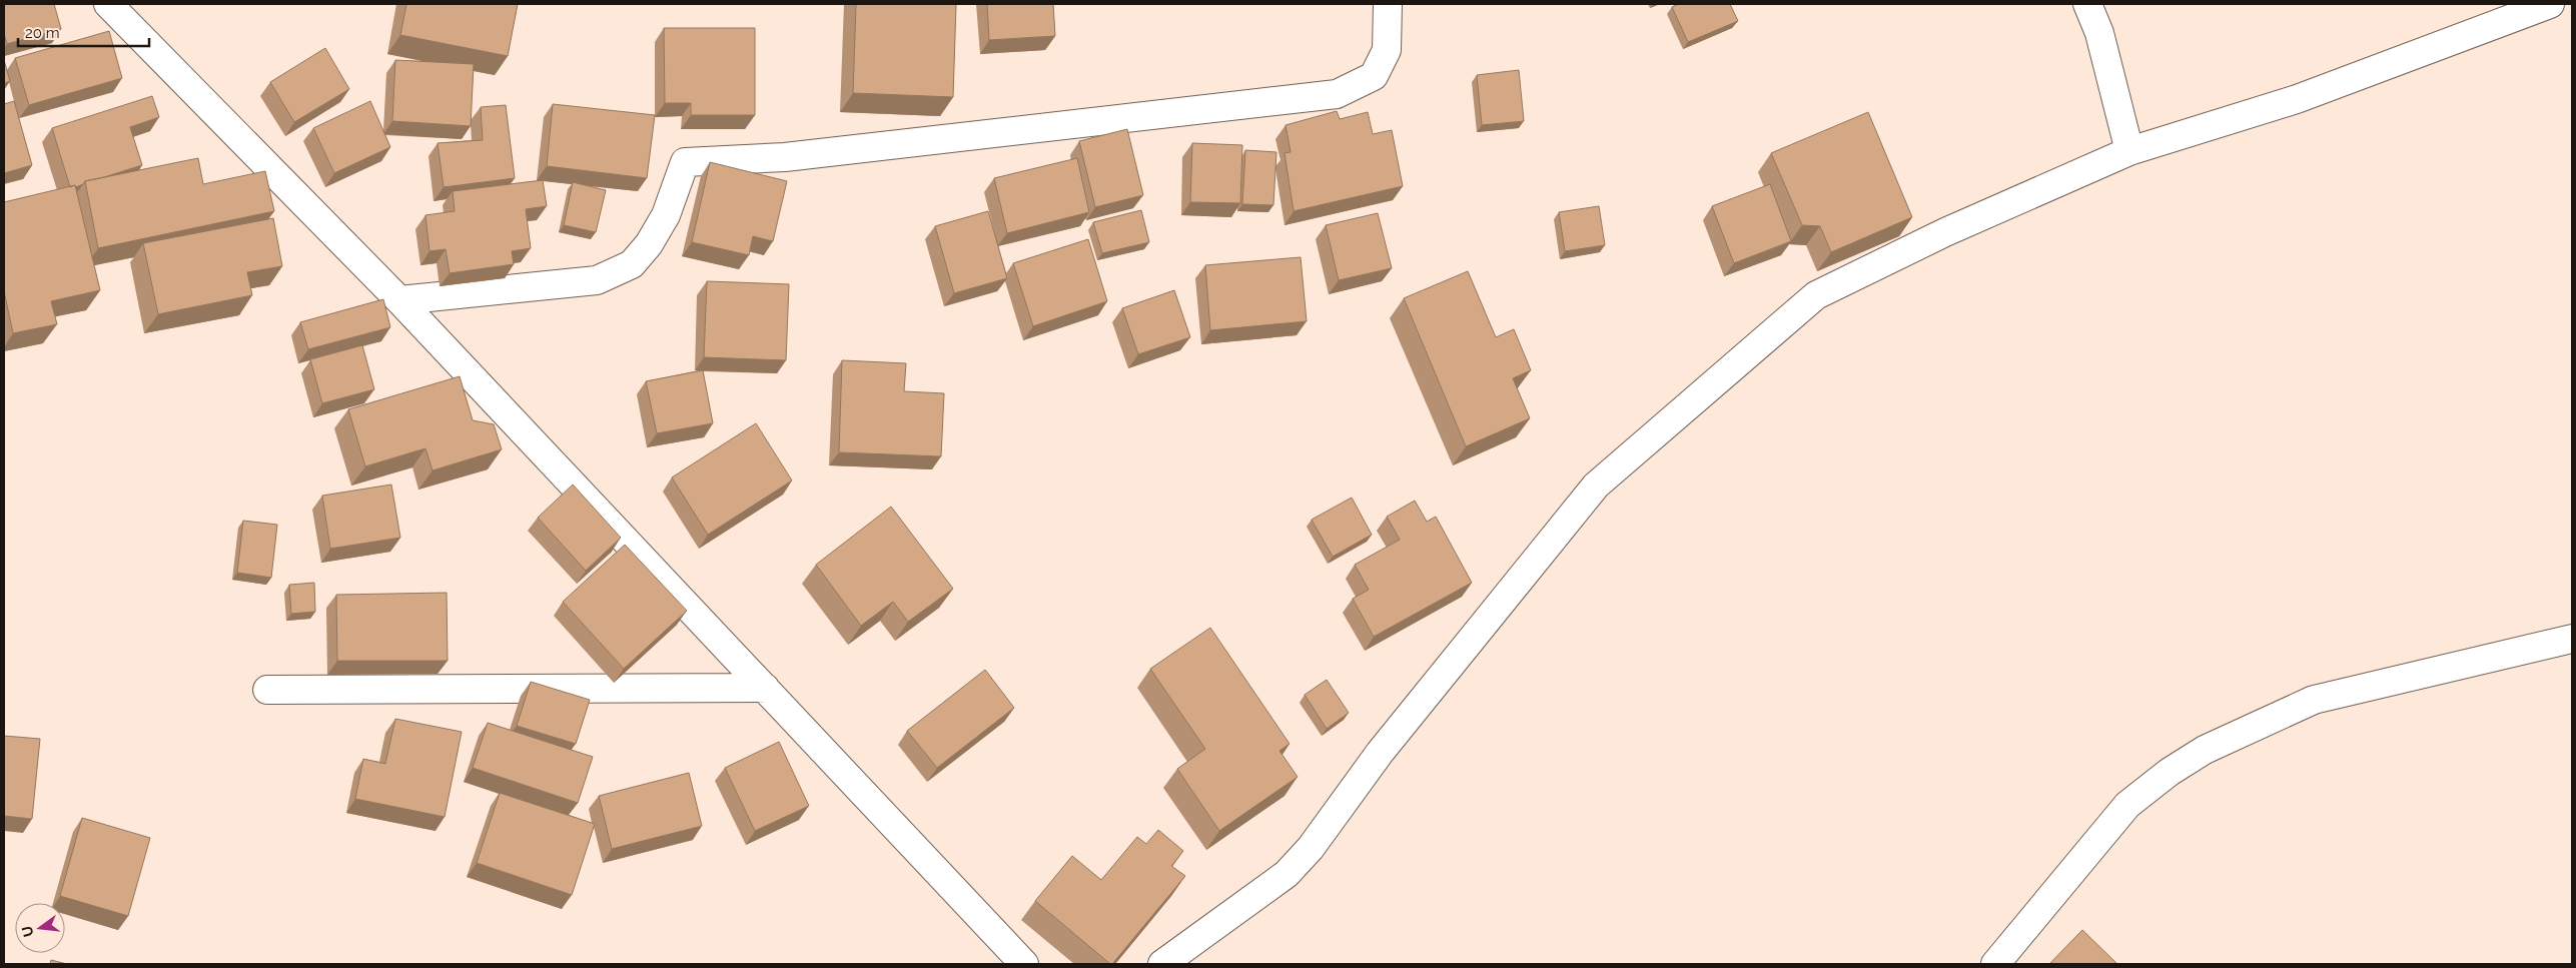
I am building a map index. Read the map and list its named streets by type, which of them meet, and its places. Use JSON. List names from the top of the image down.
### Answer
{
  "scale_bar": "20 m",
  "north": "left"
}
